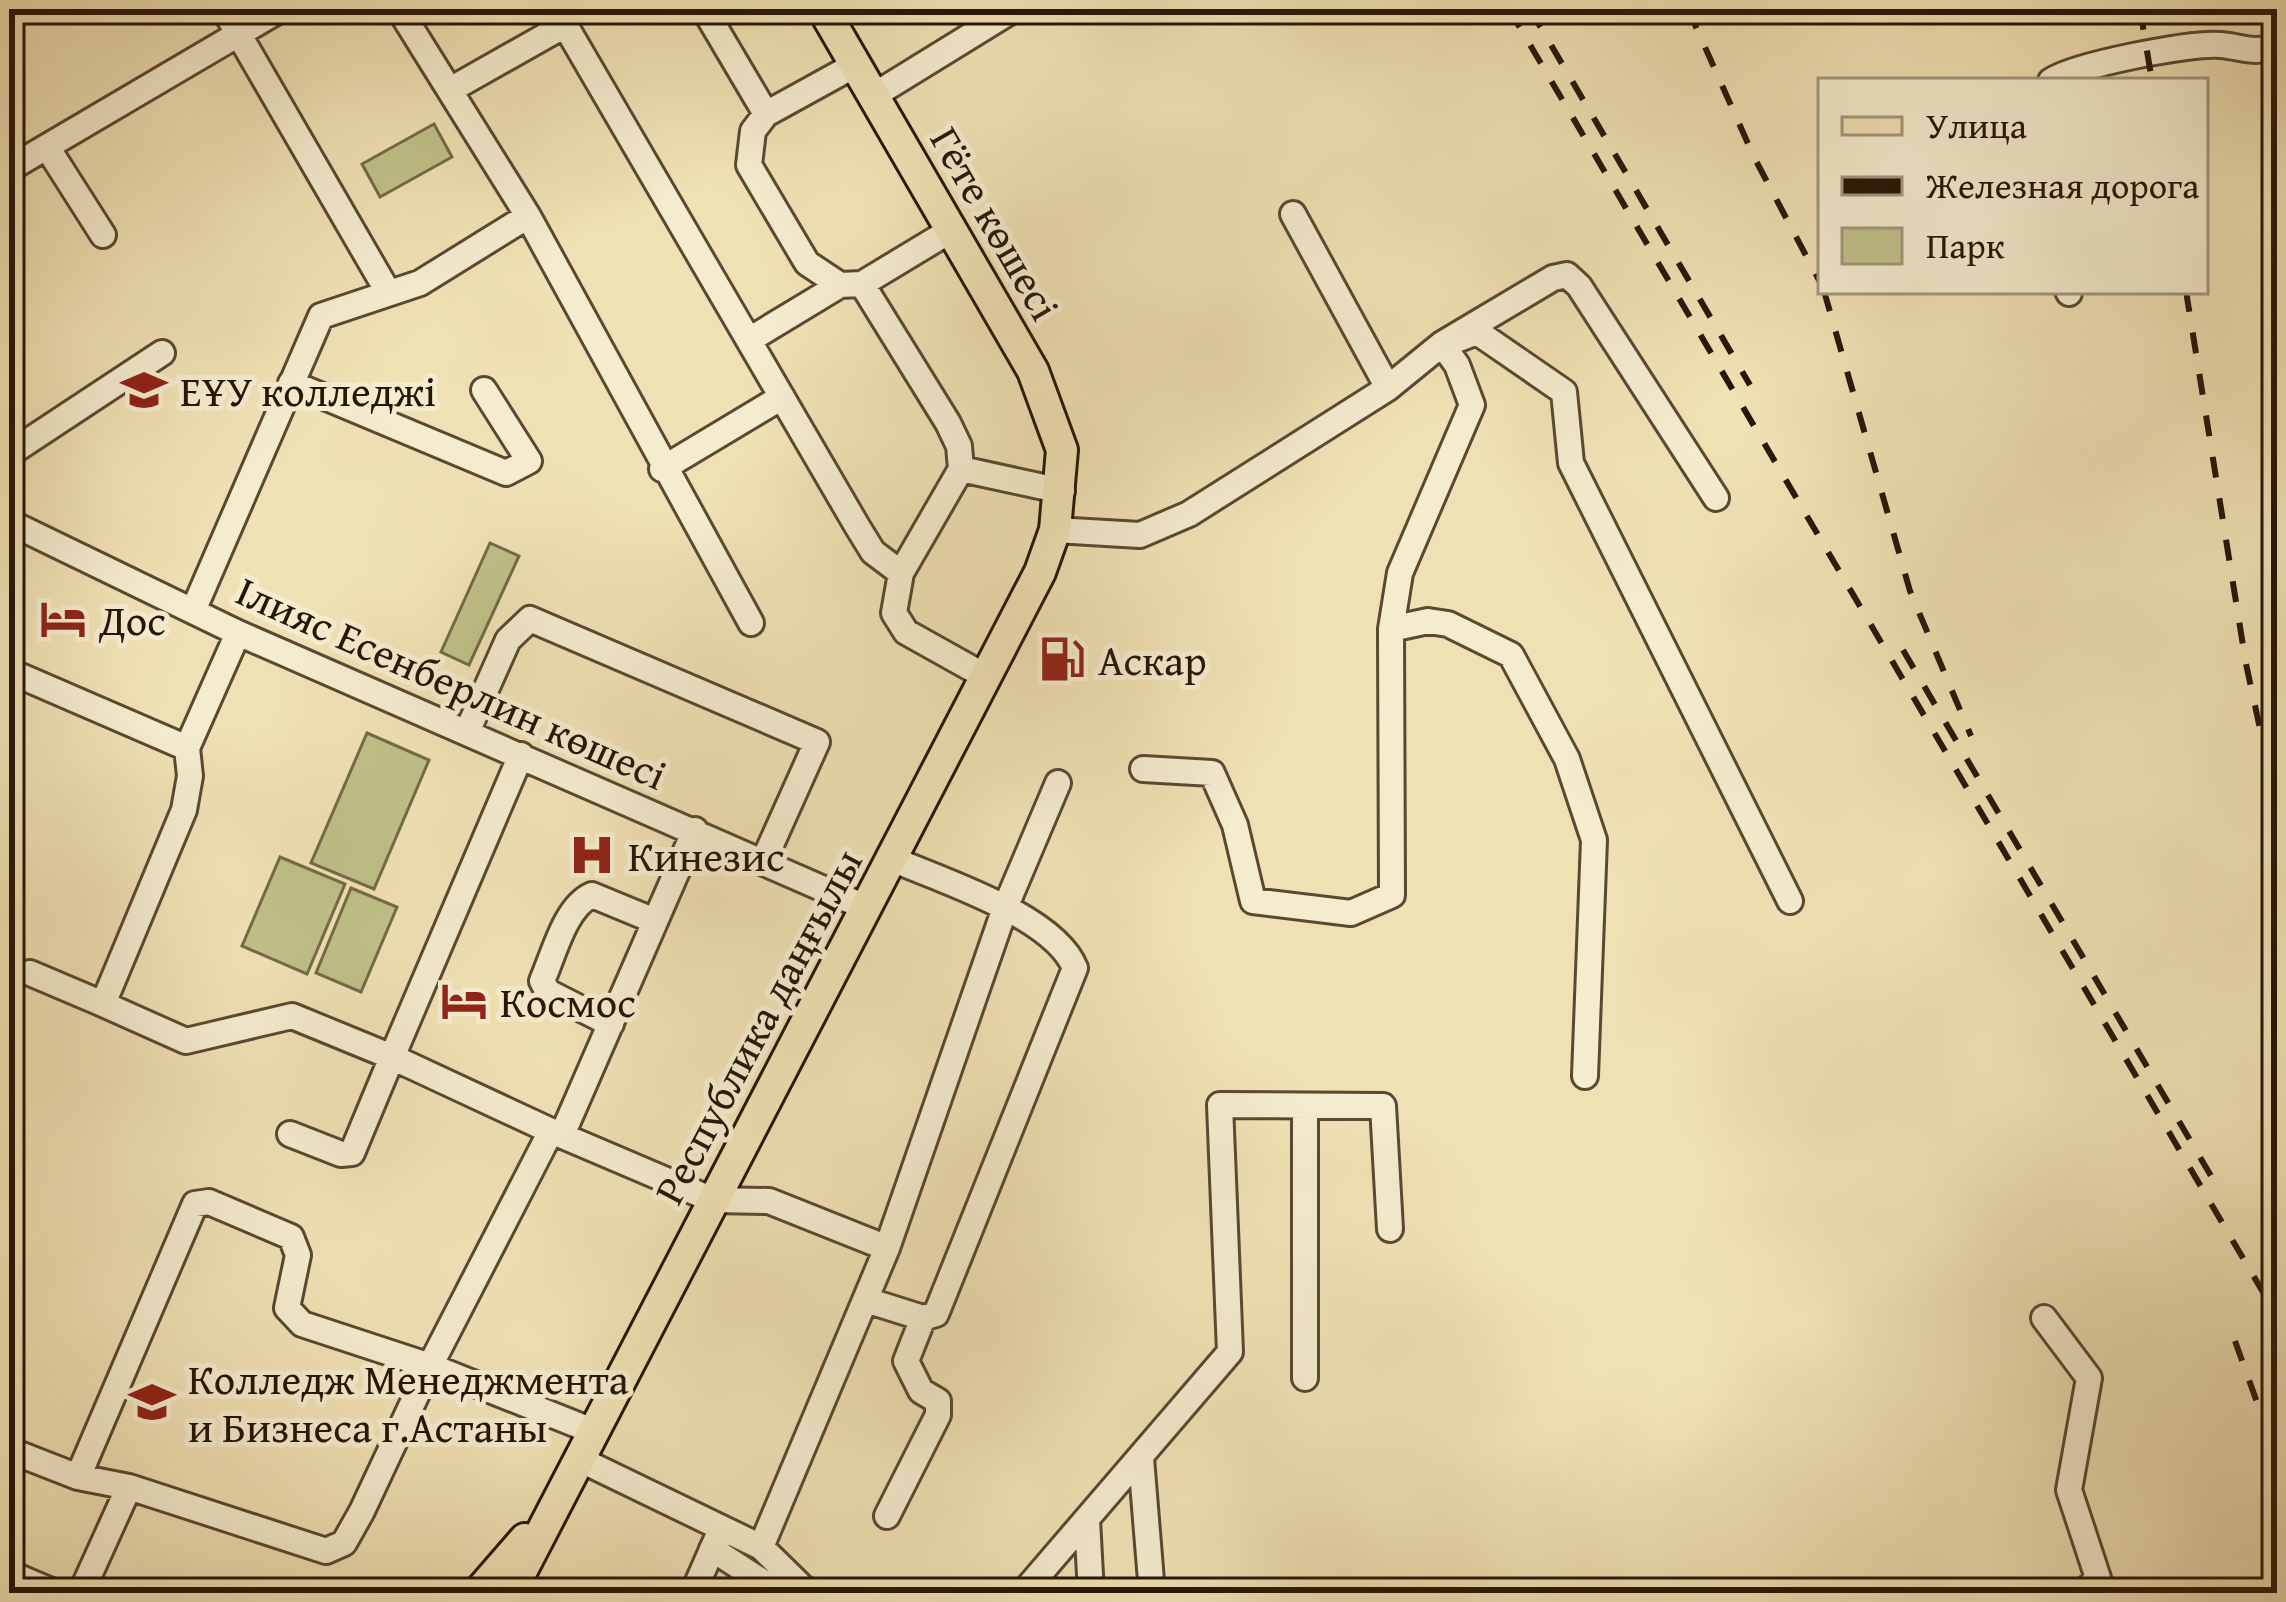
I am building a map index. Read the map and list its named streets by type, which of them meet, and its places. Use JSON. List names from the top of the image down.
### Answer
{
  "streets": {
    "main road": ["Гёте көшесі", "Республика даңғылы"],
    "street": ["Ілияс Есенберлин көшесі"]
  },
  "crossings": [
    ["Гёте көшесі", "Республика даңғылы"],
    ["Ілияс Есенберлин көшесі", "Республика даңғылы"]
  ],
  "places": {
    "school or university": ["ЕҰУ колледжі", "Колледж Менеджмента и Бизнеса г.Астаны"],
    "hotel": ["Дос", "Космос"],
    "fuel station": ["Аскар"],
    "hospital": ["Кинезис"]
  },
  "legend": ["Улица", "Железная дорога", "Парк"]
}
